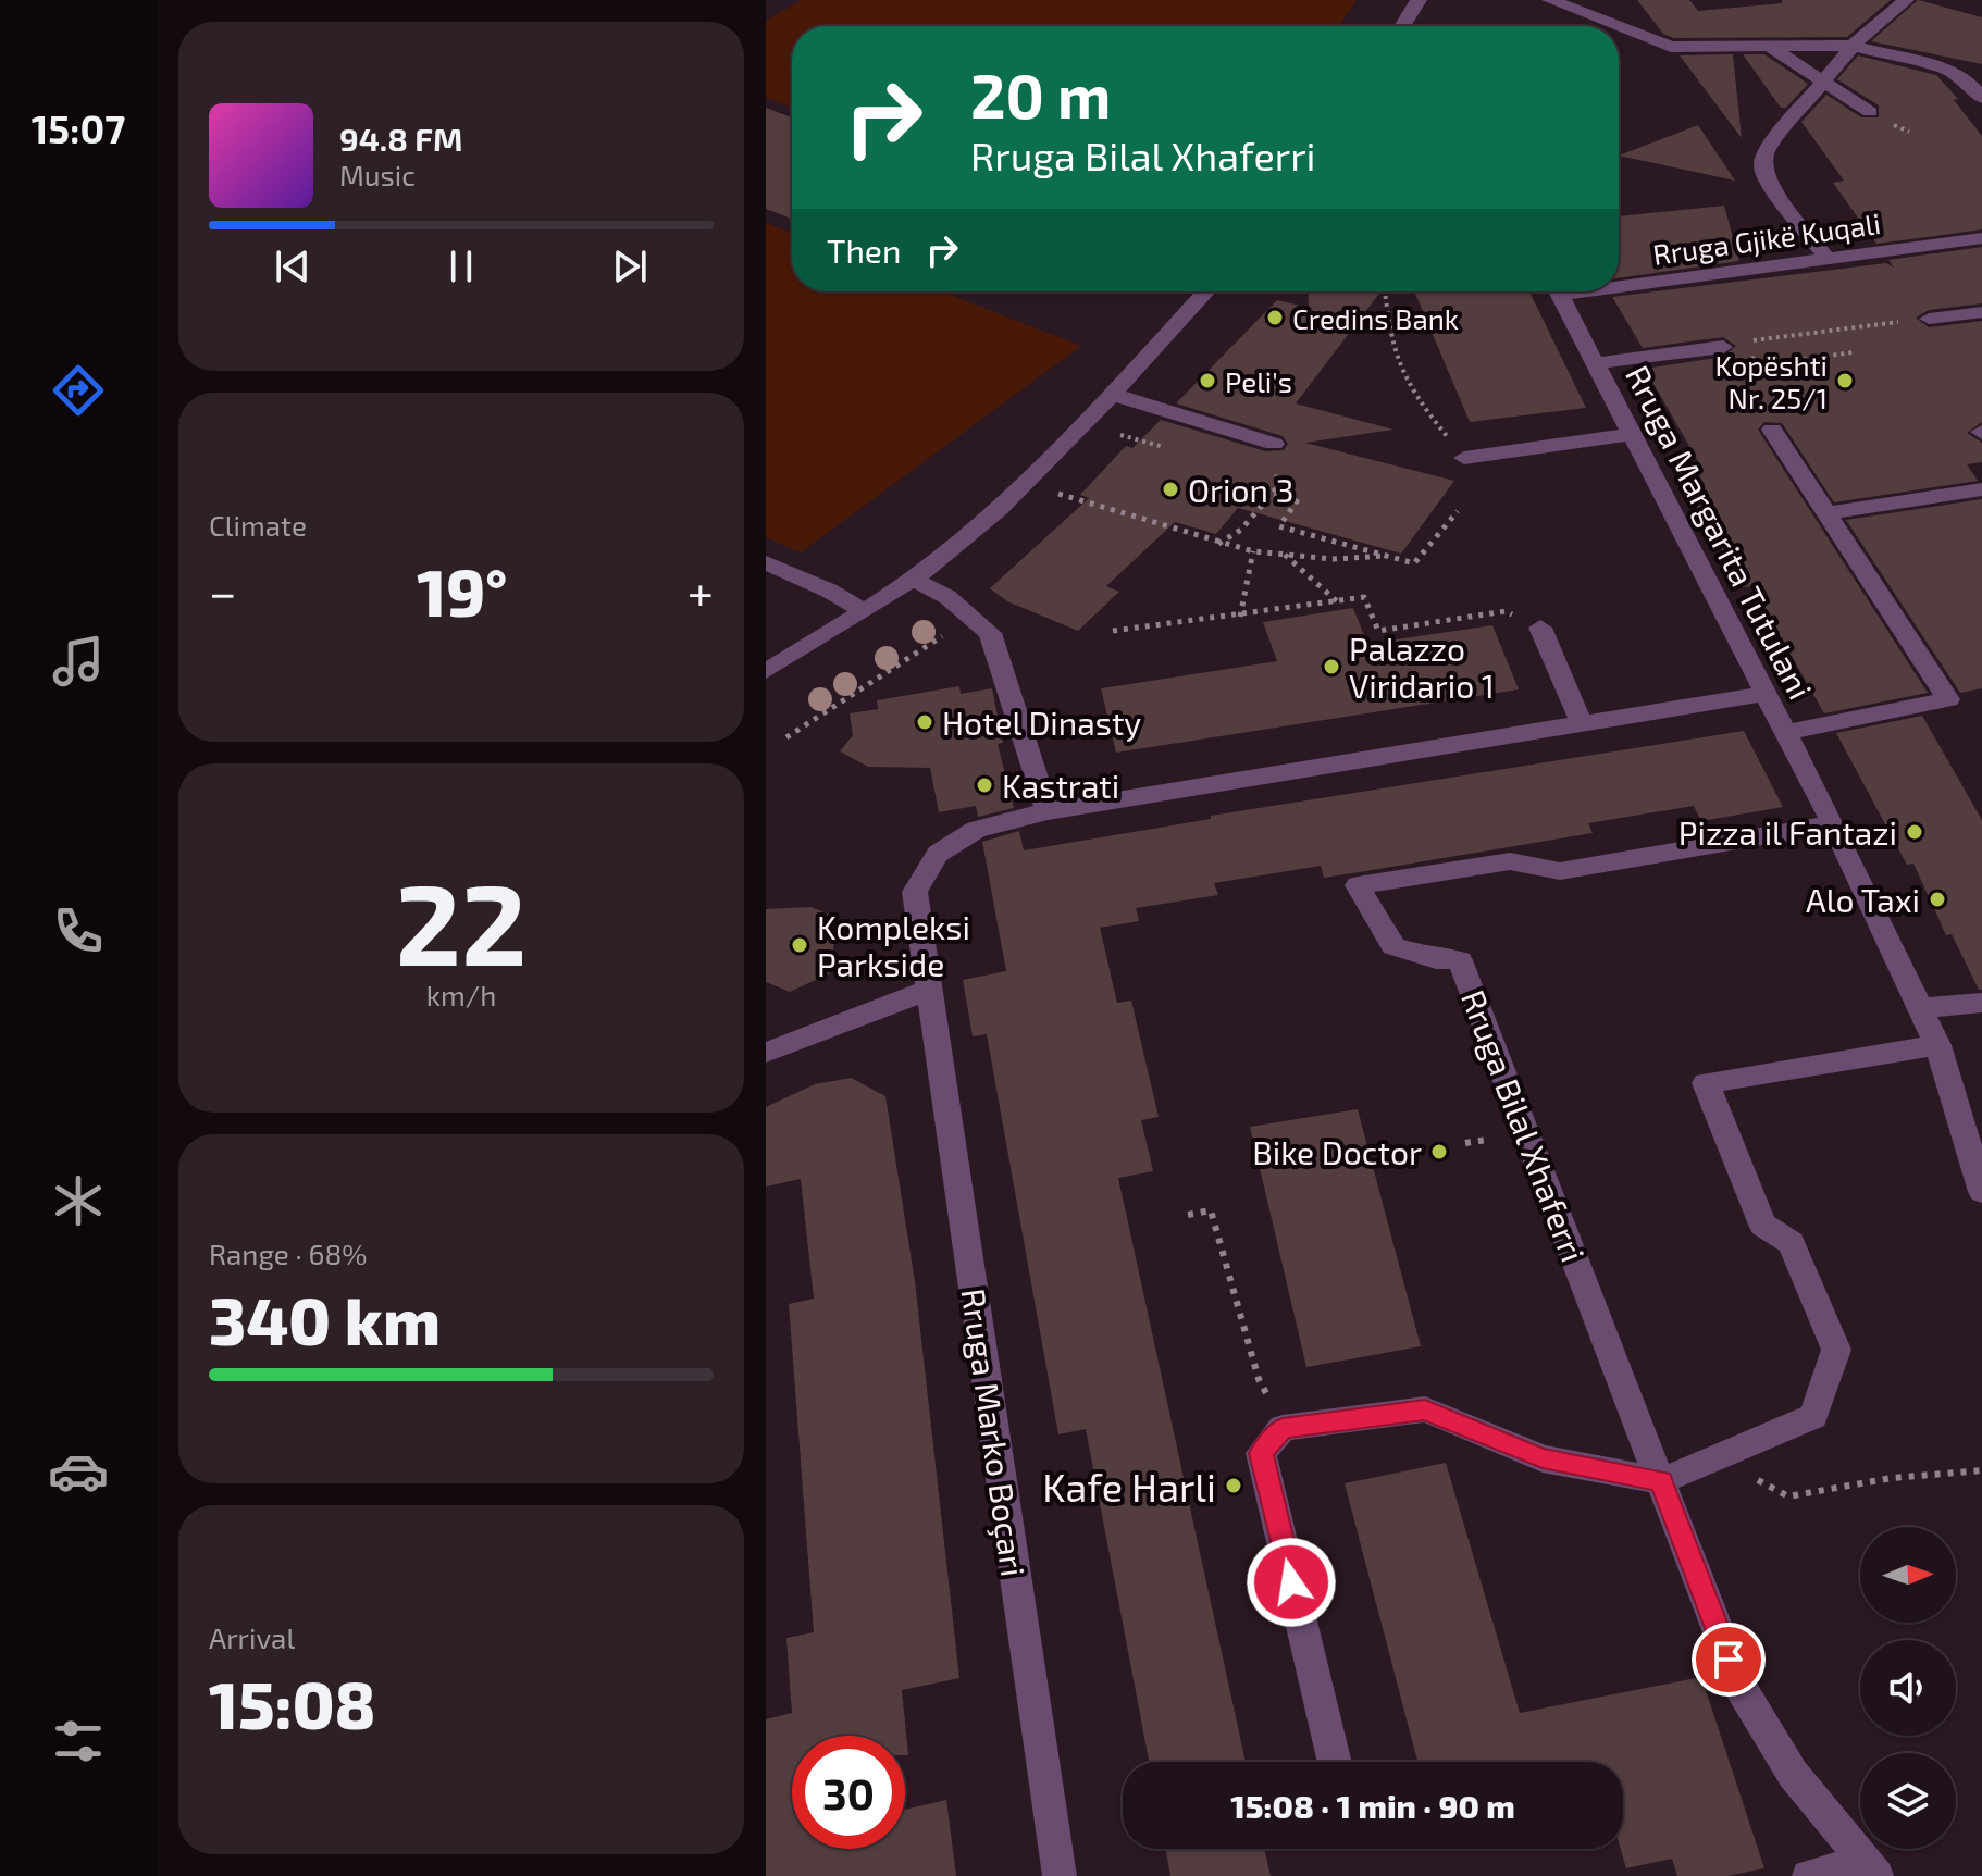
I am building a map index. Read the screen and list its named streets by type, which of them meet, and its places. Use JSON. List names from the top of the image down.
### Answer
{
  "streets": {
    "street": [
      "Rruga Gjikë Kuqali",
      "Rruga Margarita Tutulani",
      "Rruga Bilal Xhaferri",
      "Rruga Marko Boçari"
    ]
  },
  "crossings": [
    ["Rruga Margarita Tutulani", "Rruga Bilal Xhaferri"],
    ["Rruga Margarita Tutulani", "Rruga Marko Boçari"]
  ],
  "places": [
    "Credins Bank",
    "Peli's",
    "Kopështi Nr. 25/1",
    "Orion 3",
    "Palazzo Viridario 1",
    "Hotel Dinasty",
    "Kastrati",
    "Pizza il Fantazi",
    "Alo Taxi",
    "Kompleksi Parkside",
    "Bike Doctor",
    "Kafe Harli"
  ],
  "north": "right",
  "page": {
    "tabs": "15:07",
    "turn": ["20 m", "Rruga Bilal Xhaferri"],
    "song": ["94.8 FM", "Music"],
    "then": "Then",
    "tile": [
      "Climate",
      ["22", "km/h"],
      ["Range · 68%", "340 km"],
      ["Arrival", "15:08"]
    ],
    "heat": ["−", "19°", "+"],
    "limit": "30",
    "trip": "15:08 · 1 min · 90 m"
  }
}
